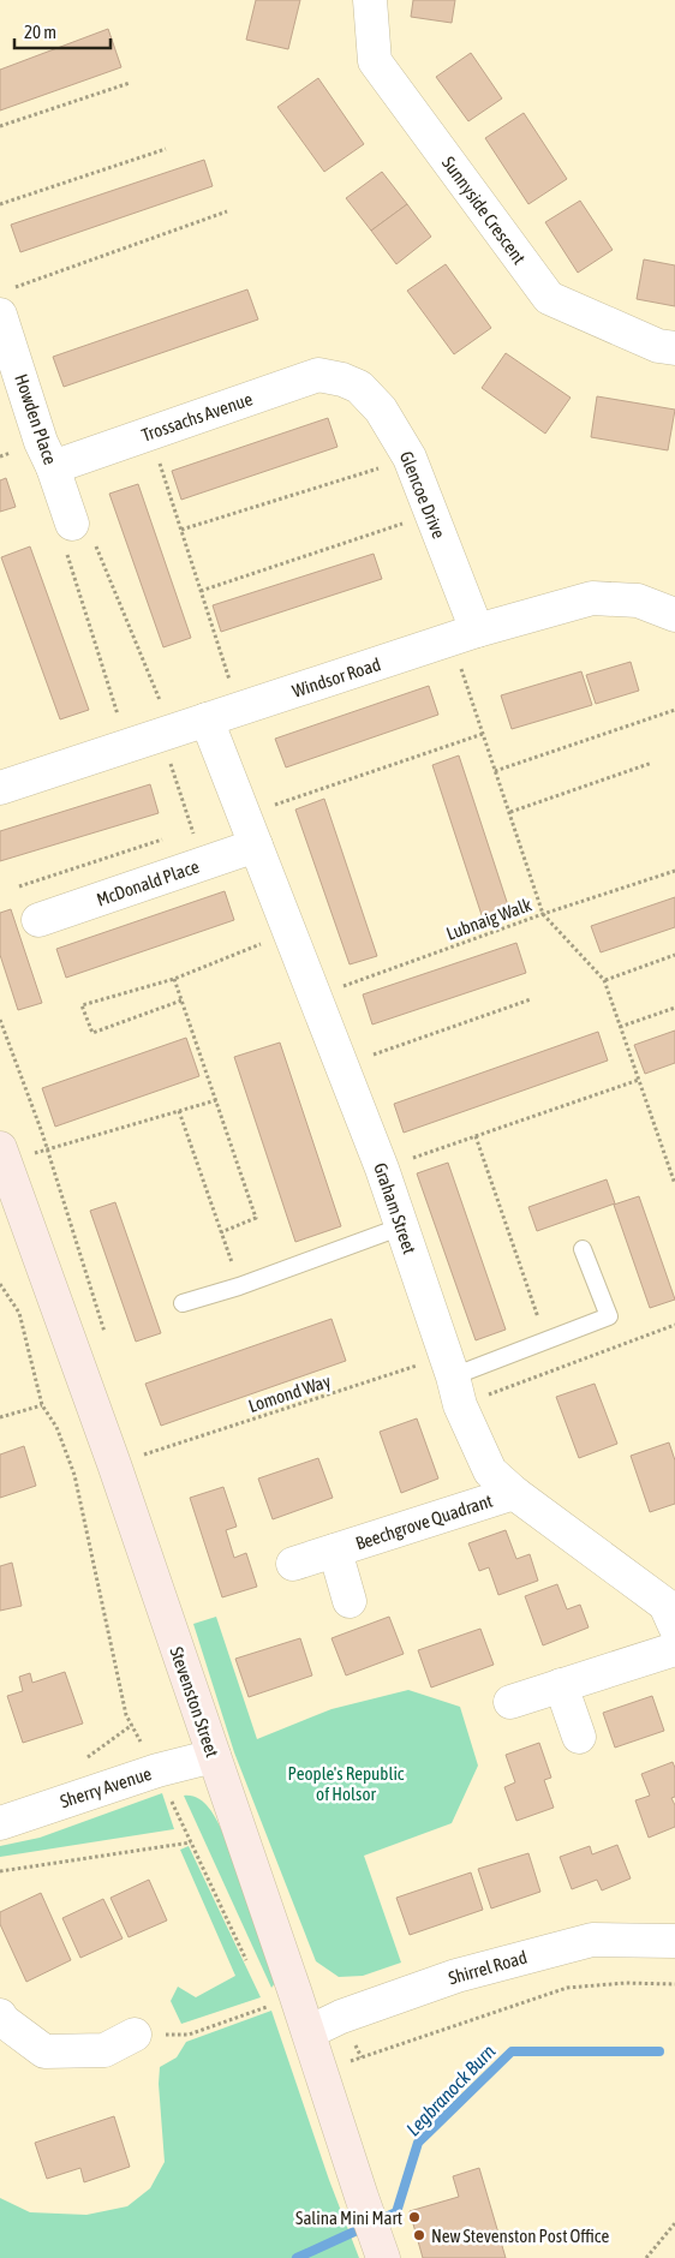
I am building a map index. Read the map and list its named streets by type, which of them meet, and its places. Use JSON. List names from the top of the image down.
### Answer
{
  "streets": {
    "main road": ["Stevenston Street"],
    "street": [
      "Sunnyside Crescent",
      "Trossachs Avenue",
      "Howden Place",
      "Glencoe Drive",
      "Windsor Road",
      "McDonald Place",
      "Graham Street",
      "Beechgrove Quadrant",
      "Sherry Avenue",
      "Shirrel Road"
    ],
    "path": ["Lubnaig Walk", "Lomond Way"]
  },
  "crossings": [
    ["Trossachs Avenue", "Howden Place"],
    ["Trossachs Avenue", "Glencoe Drive"],
    ["Glencoe Drive", "Windsor Road"],
    ["Windsor Road", "Graham Street"],
    ["McDonald Place", "Graham Street"],
    ["Lubnaig Walk", "Graham Street"],
    ["Graham Street", "Lomond Way"],
    ["Graham Street", "Beechgrove Quadrant"],
    ["Stevenston Street", "Sherry Avenue"],
    ["Stevenston Street", "Shirrel Road"]
  ],
  "water": ["Legbranock Burn"],
  "parks": ["People's Republic of Holsor"],
  "places": ["Salina Mini Mart", "New Stevenston Post Office"],
  "scale_bar": "20 m"
}
